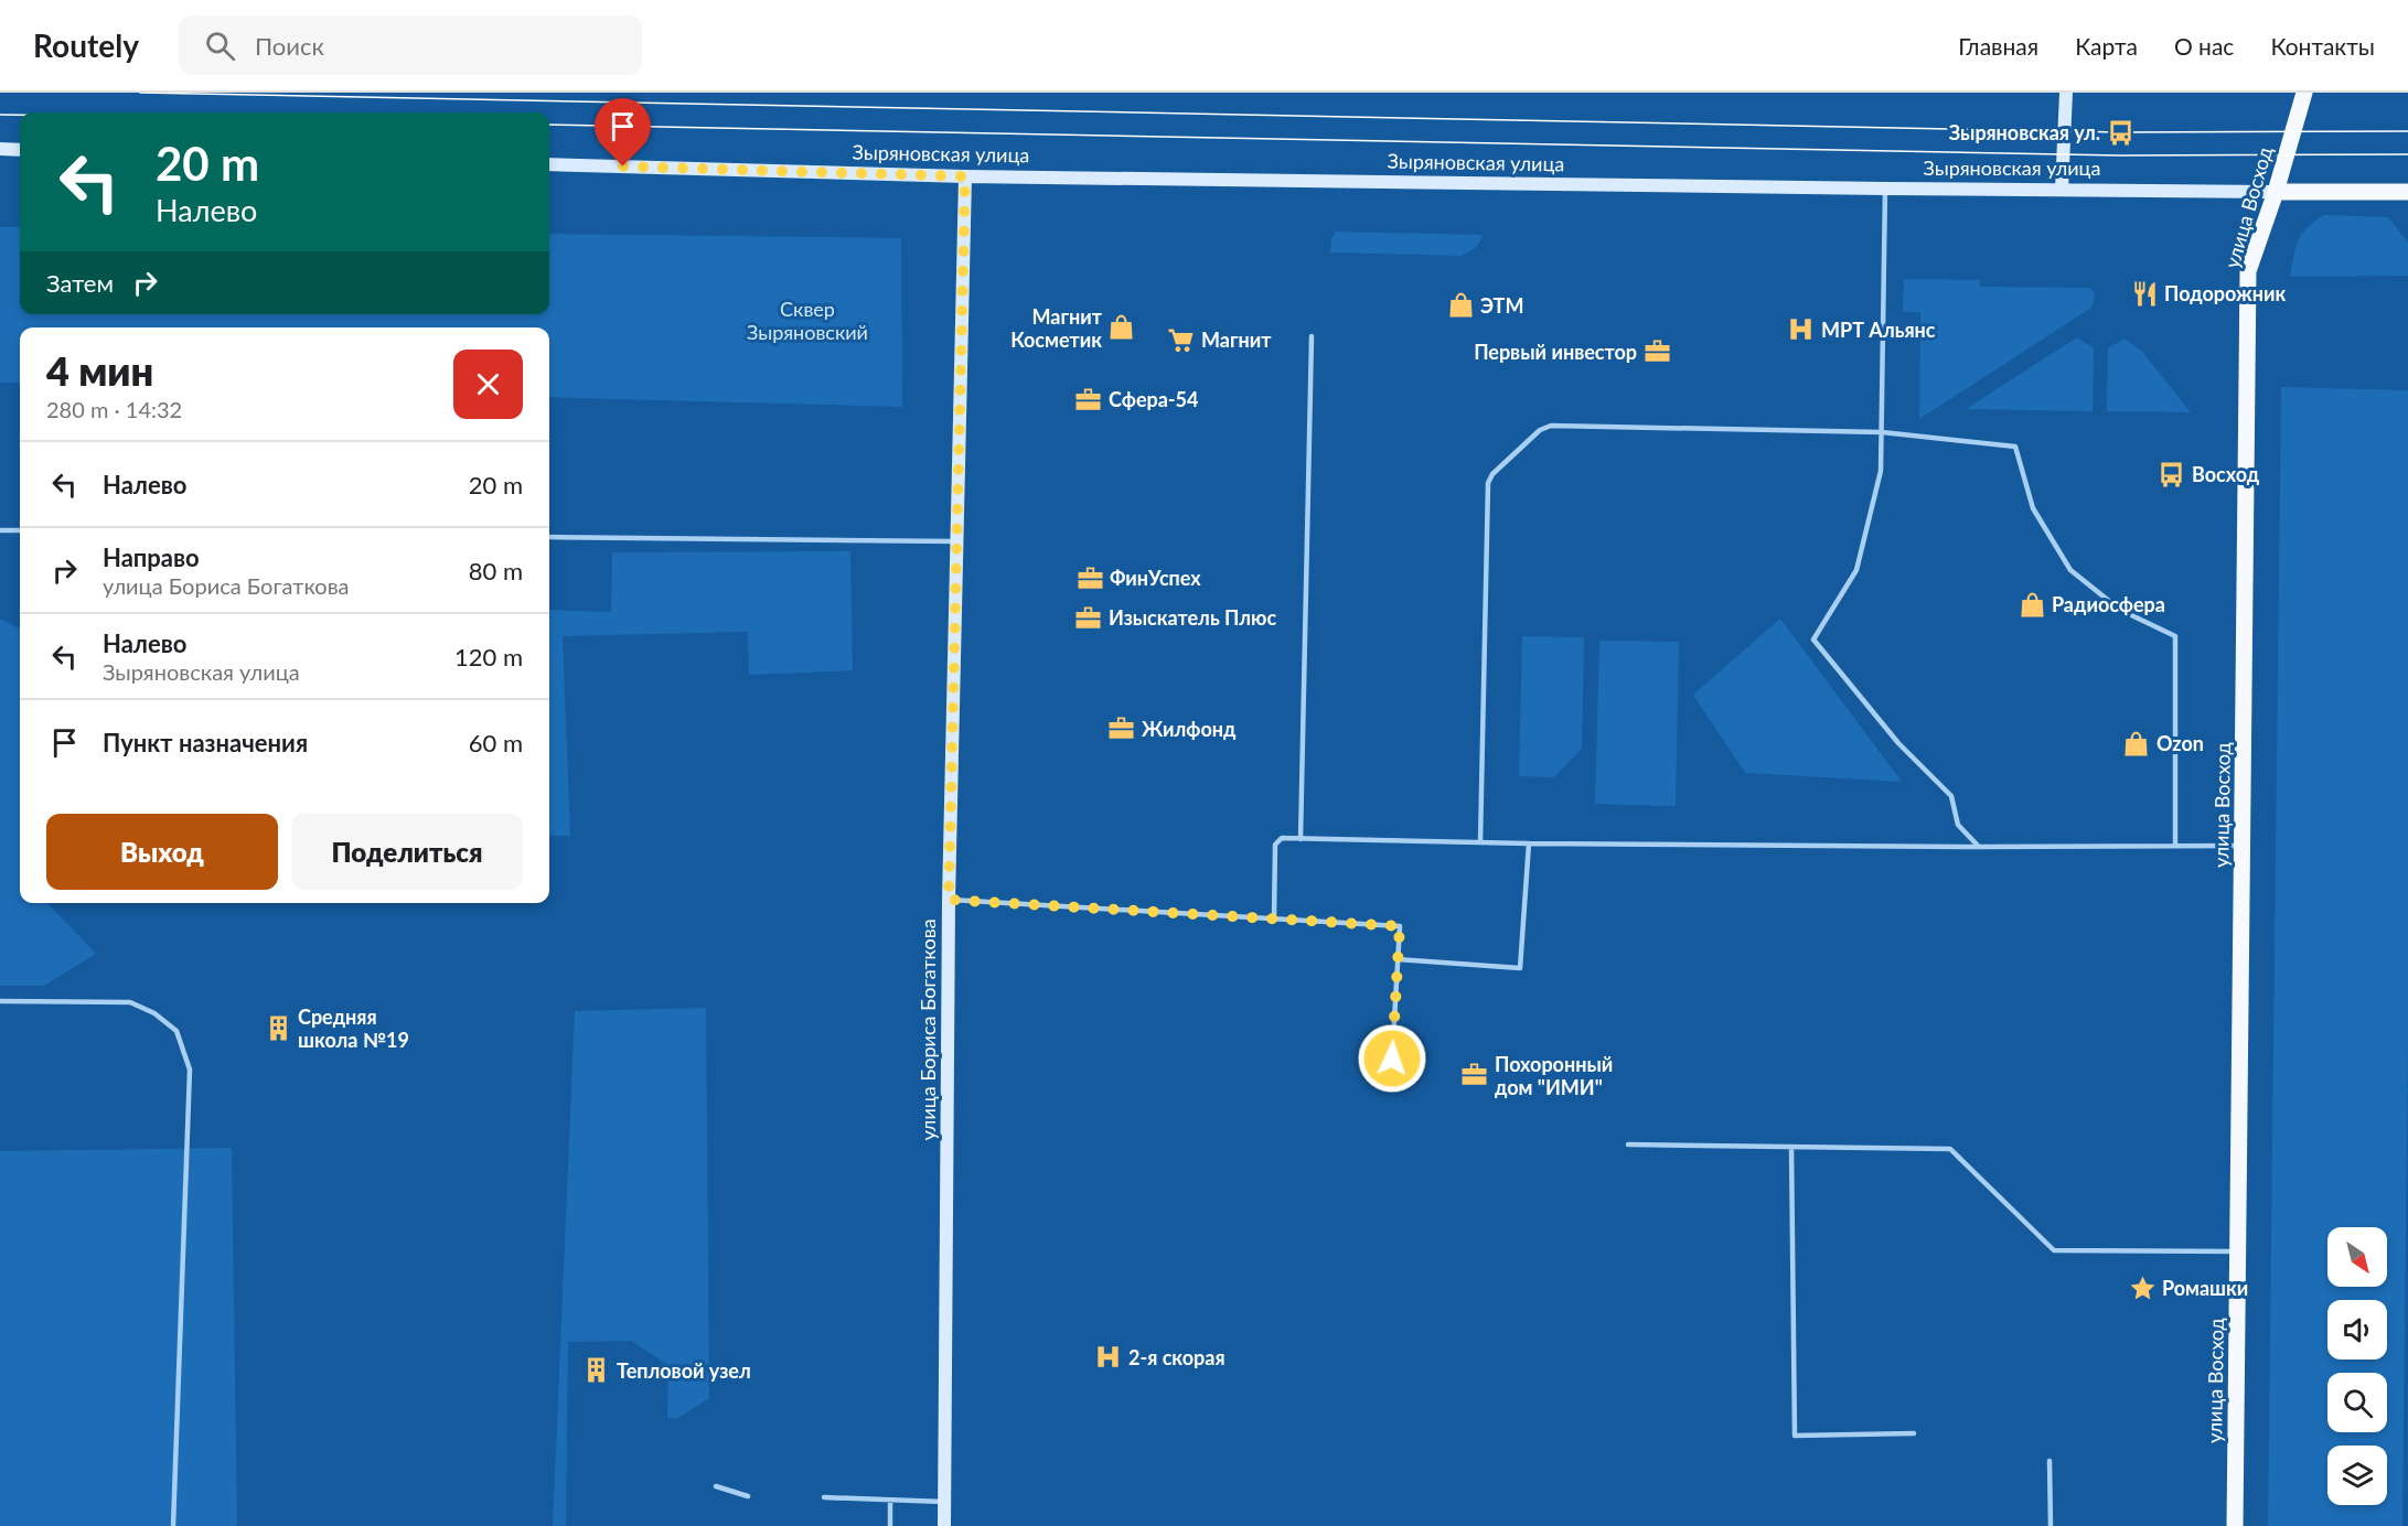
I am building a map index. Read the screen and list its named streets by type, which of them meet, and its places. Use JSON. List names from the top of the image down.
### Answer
{
  "streets": {
    "main road": ["Зыряновская улица", "улица Восход", "улица Бориса Богаткова"]
  },
  "crossings": [
    ["Зыряновская улица", "улица Восход"],
    ["Зыряновская улица", "улица Бориса Богаткова"]
  ],
  "parks": ["Cквер Зыряновский"],
  "places": {
    "bus stop": ["Зыряновская ул.", "Восход"],
    "restaurant": ["Подорожник"],
    "shop": [
      "ЭТМ",
      "Магнит Косметик",
      "Радиосфера",
      "Ozon"
    ],
    "hospital": ["МРТ Альянс", "2-я скорая"],
    "supermarket": ["Магнит"],
    "office": [
      "Первый инвестор",
      "Сфера-54",
      "ФинУспех",
      "Изыскатель Плюс",
      "Жилфонд",
      "Похоронный дом \"ИМИ\""
    ],
    "building": ["Средняя школа №19", "Тепловой узел"],
    "place": ["Ромашки"]
  },
  "north": "bottom right",
  "page": {
    "header": "Routely",
    "search": "Поиск",
    "nav": [
      "Главная",
      "Карта",
      "О нас",
      "Контакты"
    ],
    "turn": ["20 m", "Налево"],
    "then": "Затем",
    "heading": ["4 мин", "280 m · 14:32"],
    "list": [
      {
        "name": "Налево",
        "value": "20 m"
      },
      {
        "name": "Направо",
        "note": "улица Бориса Богаткова",
        "value": "80 m"
      },
      {
        "name": "Налево",
        "note": "Зыряновская улица",
        "value": "120 m"
      },
      {
        "name": "Пункт назначения",
        "value": "60 m"
      }
    ],
    "buttons": ["Выход", "Поделиться"]
  }
}
